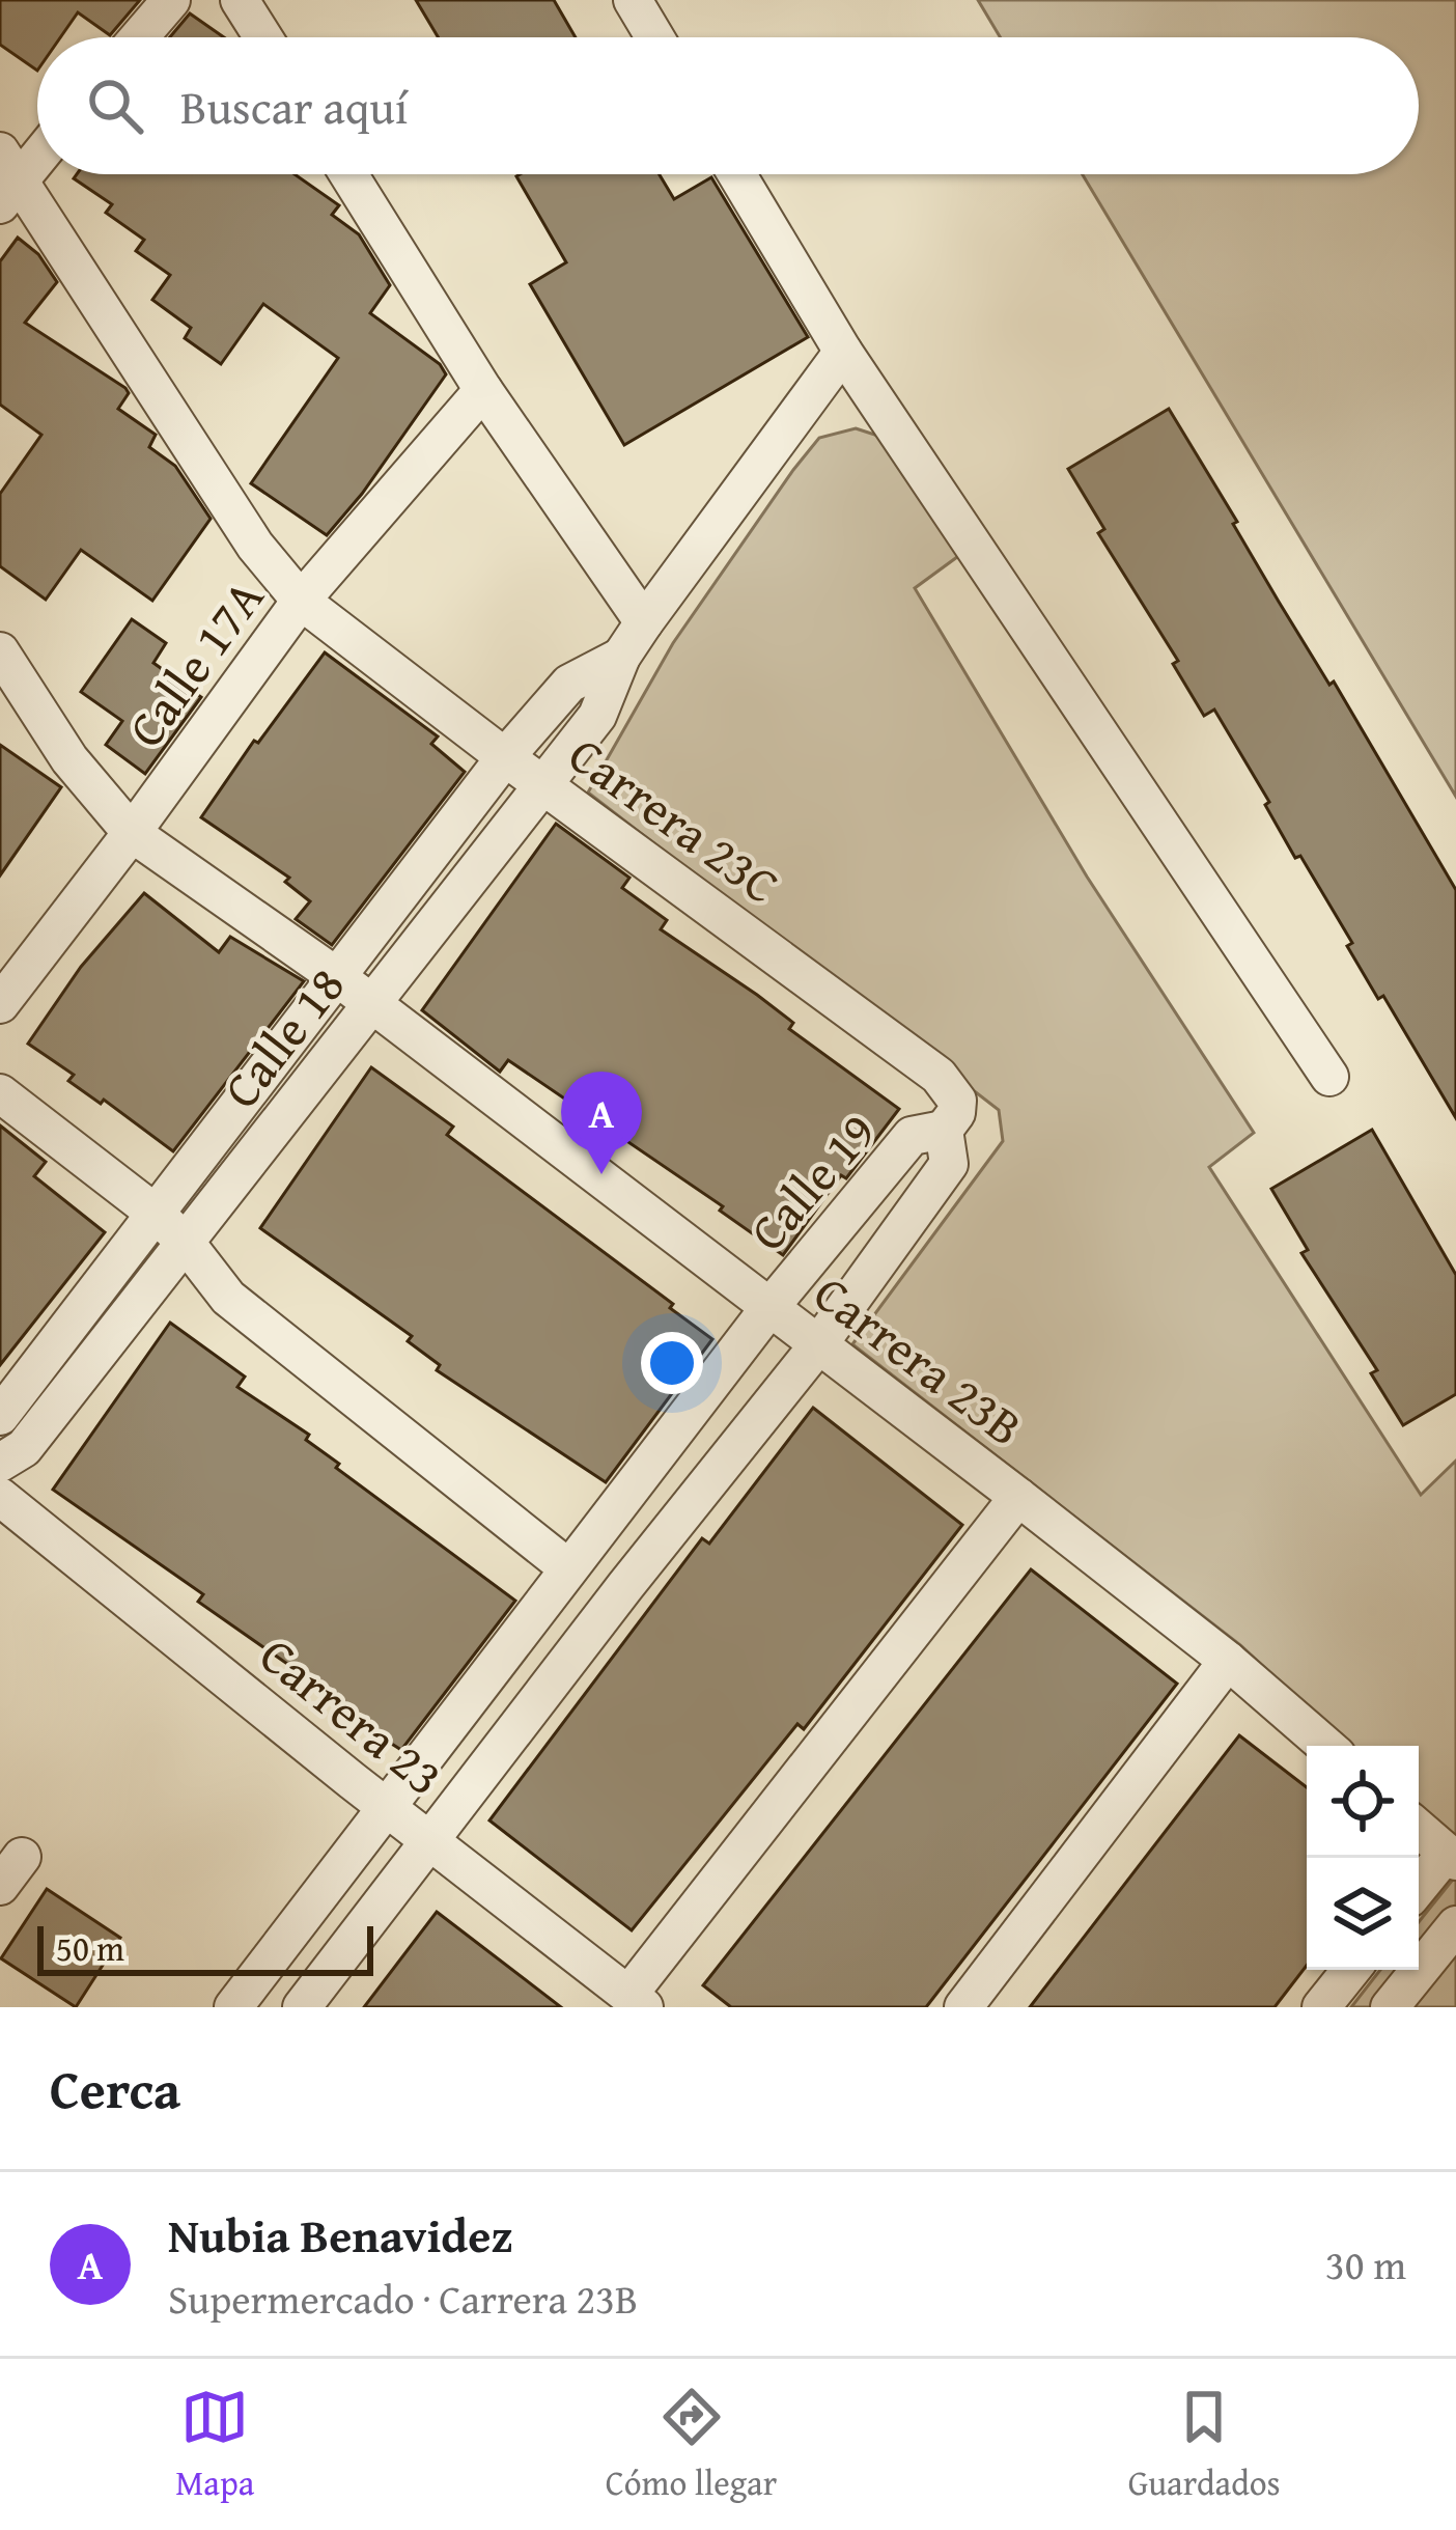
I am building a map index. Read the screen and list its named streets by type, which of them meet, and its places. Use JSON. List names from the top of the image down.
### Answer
{
  "streets": {
    "street": [
      "Calle 17A",
      "Carrera 23C",
      "Calle 18",
      "Calle 19",
      "Carrera 23B",
      "Carrera 23"
    ]
  },
  "crossings": [
    ["Calle 17A", "Carrera 23C"],
    ["Calle 17A", "Carrera 23B"],
    ["Carrera 23C", "Calle 18"],
    ["Carrera 23C", "Calle 19"],
    ["Calle 18", "Carrera 23B"],
    ["Calle 19", "Carrera 23B"],
    ["Calle 19", "Carrera 23"]
  ],
  "scale_bar": "50 m",
  "page": {
    "search": "Buscar aquí",
    "pins": "A",
    "scale": "50 m",
    "heading": "Cerca",
    "list": [
      {
        "mark": "A",
        "name": "Nubia Benavidez",
        "note": "Supermercado · Carrera 23B",
        "value": "30 m"
      }
    ],
    "nav": ["Mapa", "Cómo llegar", "Guardados"]
  }
}
